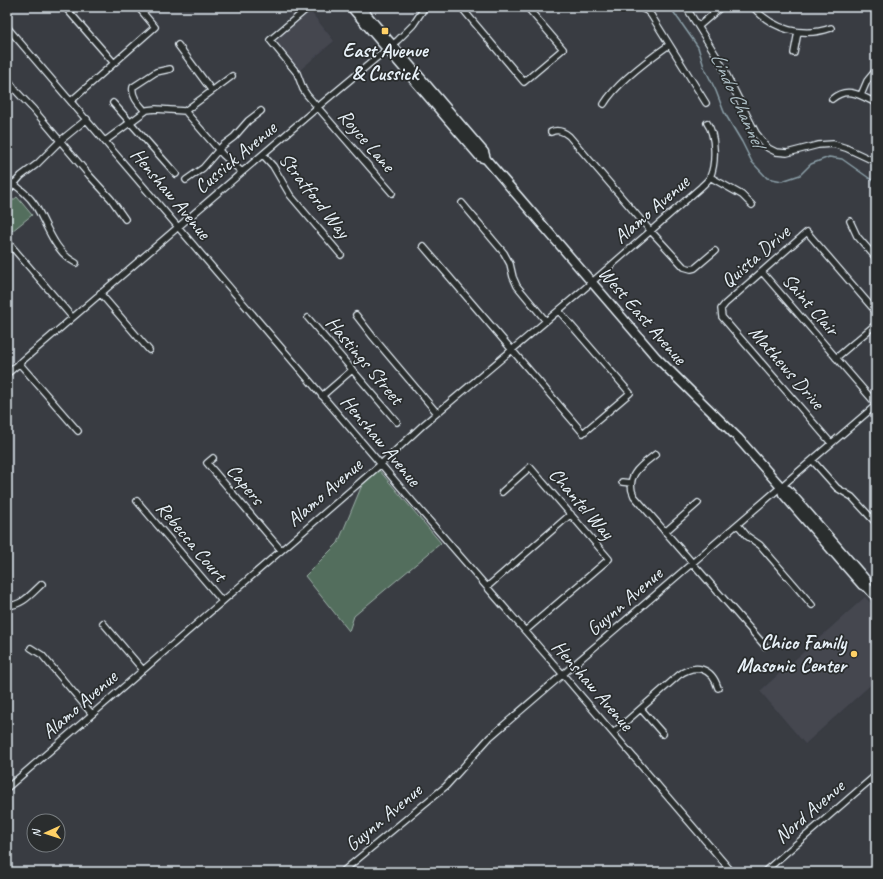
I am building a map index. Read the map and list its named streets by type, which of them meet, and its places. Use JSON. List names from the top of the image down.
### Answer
{
  "streets": {
    "main road": ["West East Avenue"],
    "street": [
      "Royce Lane",
      "Cussick Avenue",
      "Henshaw Avenue",
      "Stratford Way",
      "Alamo Avenue",
      "Quista Drive",
      "Saint Clair",
      "Hastings Street",
      "Mathews Drive",
      "Capers",
      "Chantel Way",
      "Rebecca Court",
      "Guynn Avenue",
      "Nord Avenue"
    ]
  },
  "crossings": [
    ["Royce Lane", "Cussick Avenue"],
    ["Cussick Avenue", "Henshaw Avenue"],
    ["Cussick Avenue", "Stratford Way"],
    ["Cussick Avenue", "West East Avenue"],
    ["Henshaw Avenue", "Alamo Avenue"],
    ["Henshaw Avenue", "Chantel Way"],
    ["Henshaw Avenue", "Guynn Avenue"],
    ["Alamo Avenue", "West East Avenue"],
    ["Alamo Avenue", "Capers"],
    ["Alamo Avenue", "Rebecca Court"],
    ["Quista Drive", "Saint Clair"],
    ["Quista Drive", "Mathews Drive"],
    ["Saint Clair", "Guynn Avenue"],
    ["West East Avenue", "Guynn Avenue"],
    ["Mathews Drive", "Guynn Avenue"]
  ],
  "water": ["Lindo Channel"],
  "places": {
    "transit": ["East Avenue & Cussick"],
    "other": ["Chico Family Masonic Center"]
  },
  "north": "left"
}
